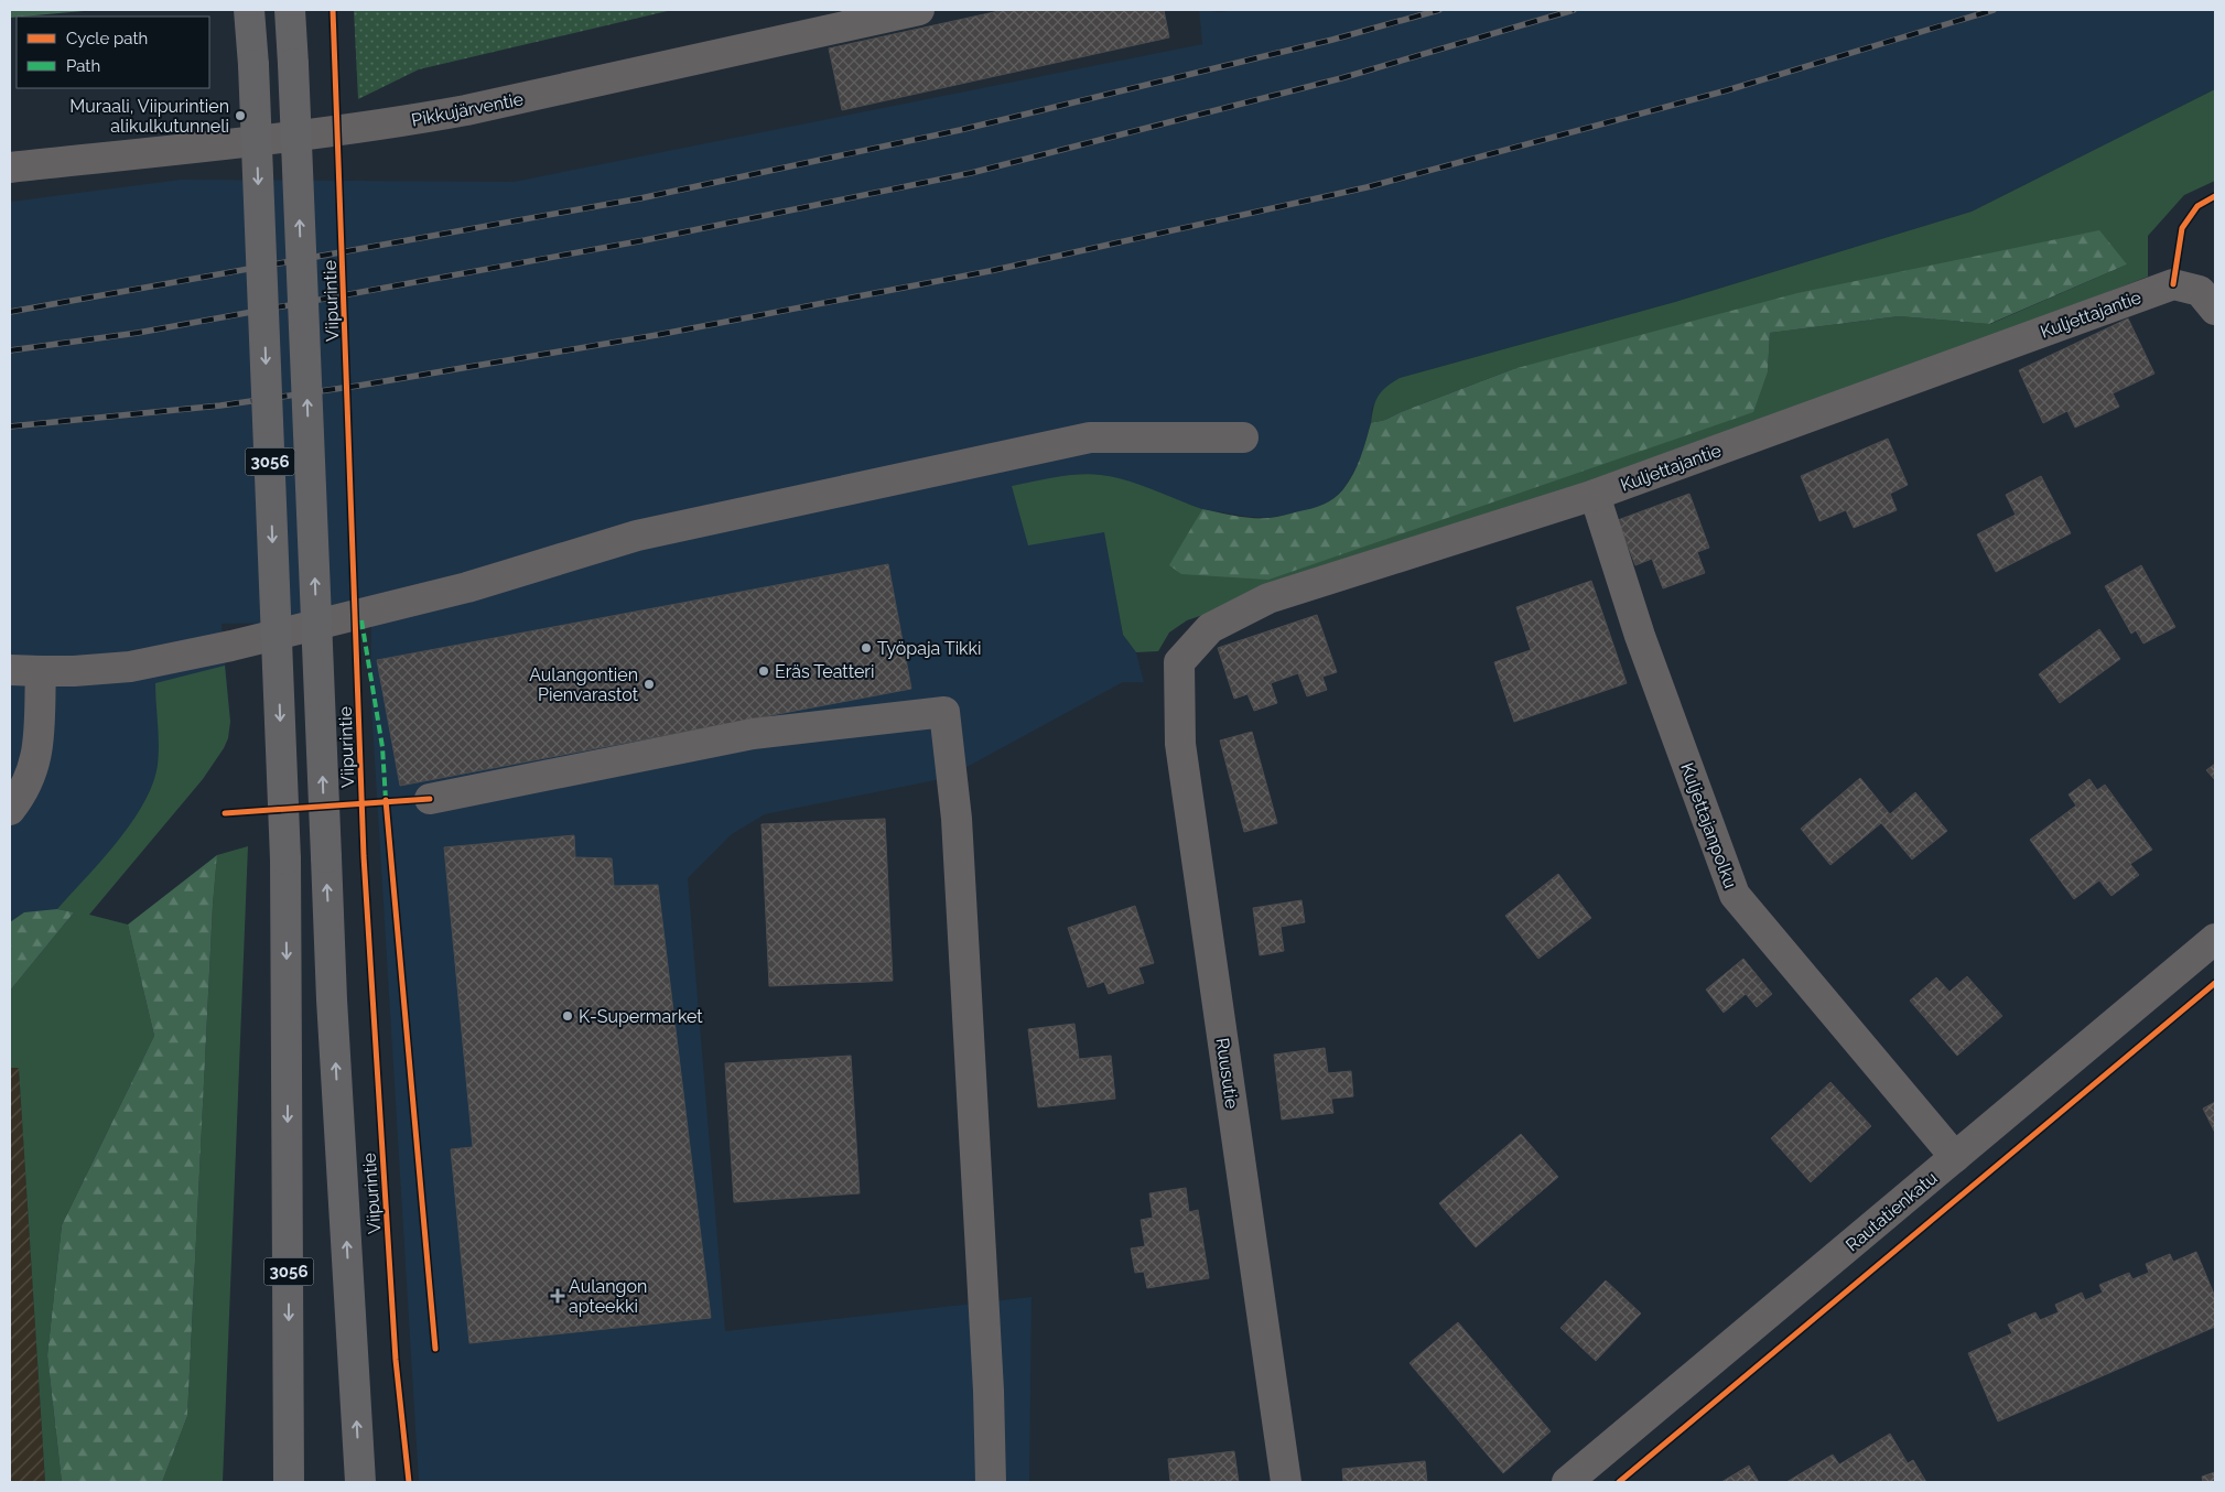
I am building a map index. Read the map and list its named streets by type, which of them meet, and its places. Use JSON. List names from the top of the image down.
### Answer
{
  "streets": {
    "main road": ["Viipurintie", "3056"],
    "street": [
      "Pikkujärventie",
      "Kuljettajantie",
      "Kuljettajanpolku",
      "Ruusutie",
      "Rautatienkatu"
    ]
  },
  "crossings": [
    ["Kuljettajantie", "Kuljettajanpolku"],
    ["Kuljettajantie", "Ruusutie"],
    ["Kuljettajanpolku", "Rautatienkatu"]
  ],
  "places": {
    "other": [
      "Muraali, Viipurintien alikulkutunneli",
      "Työpaja Tikki",
      "Eräs Teatteri",
      "Aulangontien Pienvarastot",
      "K-Supermarket"
    ],
    "health": ["Aulangon apteekki"]
  },
  "legend": ["Cycle path", "Path"]
}
